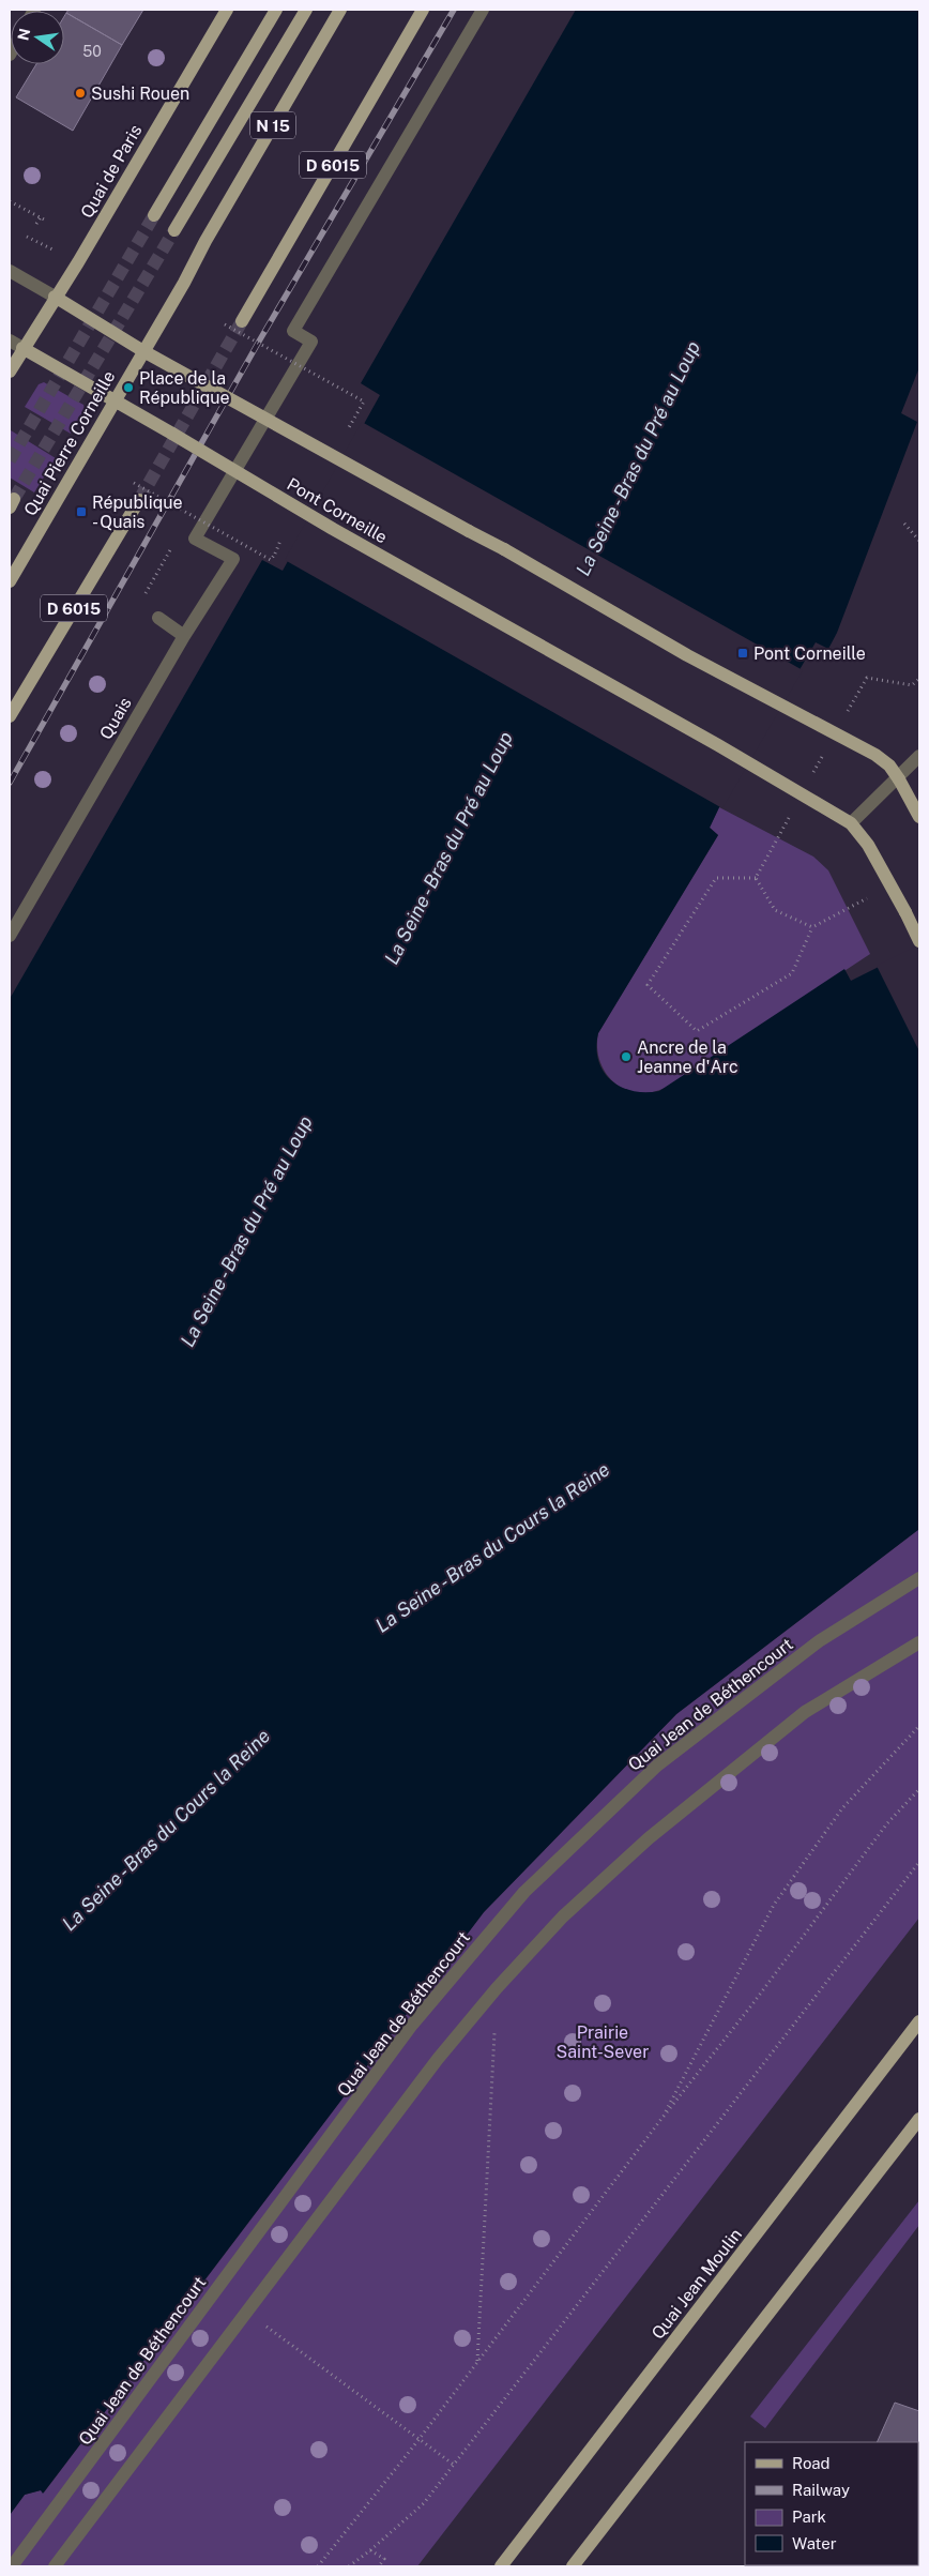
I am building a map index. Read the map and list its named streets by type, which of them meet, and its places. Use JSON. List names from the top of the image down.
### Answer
{
  "streets": {
    "main road": [
      "N 15",
      "D 6015",
      "Quai de Paris",
      "Quai Pierre Corneille",
      "Pont Corneille",
      "Quai Jean Moulin"
    ],
    "street": ["Quais", "Quai Jean de Béthencourt"]
  },
  "crossings": [
    ["N 15", "Quai Pierre Corneille"],
    ["Quai de Paris", "Pont Corneille"],
    ["Quai Pierre Corneille", "Pont Corneille"]
  ],
  "water": ["La Seine - Bras du Pré au Loup", "La Seine - Bras du Cours la Reine"],
  "parks": ["Prairie Saint-Sever"],
  "places": {
    "other": ["Sushi Rouen", "Place de la République", "Ancre de la Jeanne d'Arc"],
    "transit": ["République - Quais", "Pont Corneille"]
  },
  "house_numbers": ["50"],
  "legend": [
    "Road",
    "Railway",
    "Park",
    "Water"
  ],
  "north": "left"
}
